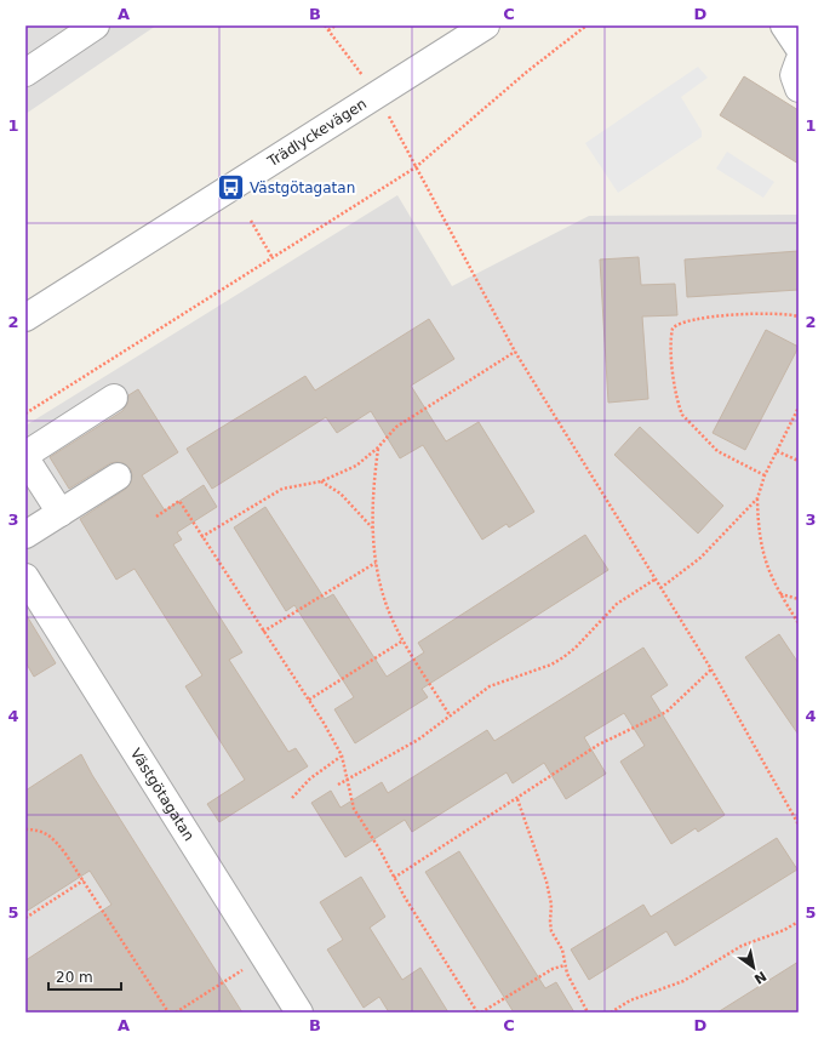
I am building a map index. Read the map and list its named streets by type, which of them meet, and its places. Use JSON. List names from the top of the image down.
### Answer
{
  "streets": {
    "street": ["Trädlyckevägen", "Västgötagatan"]
  },
  "places": {
    "bus stop": ["Västgötagatan"]
  },
  "scale_bar": "20 m",
  "north": "bottom right",
  "grid": {
    "columns": [
      "A",
      "B",
      "C",
      "D"
    ],
    "rows": [
      "1",
      "2",
      "3",
      "4",
      "5"
    ]
  }
}
